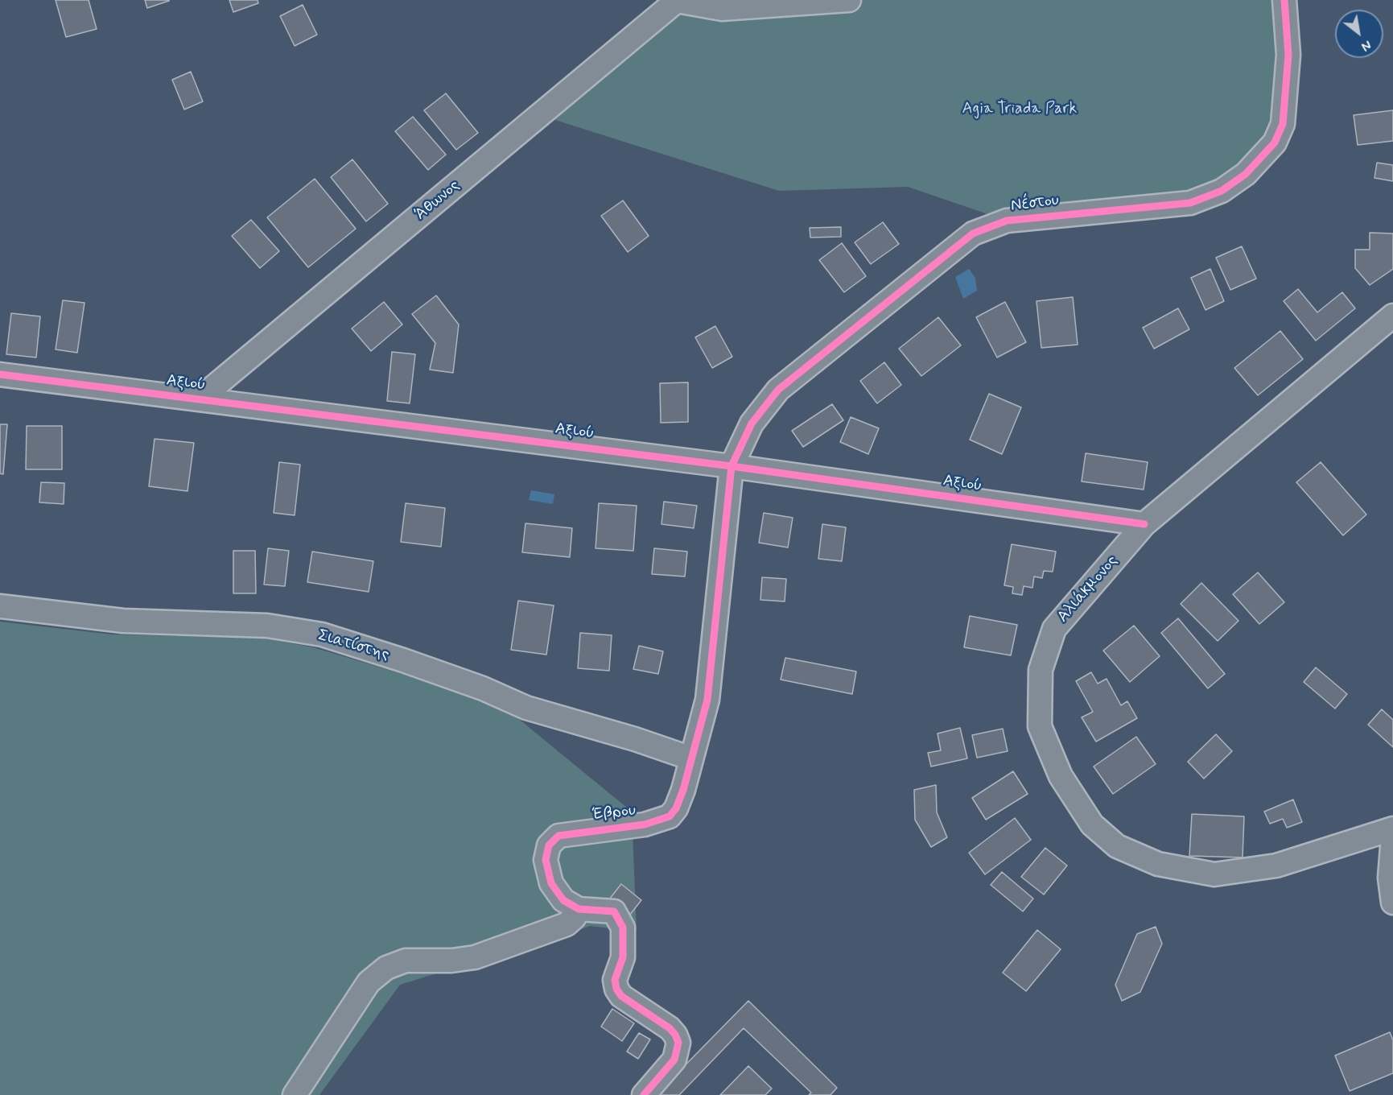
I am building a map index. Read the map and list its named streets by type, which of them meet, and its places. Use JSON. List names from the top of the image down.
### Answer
{
  "streets": {
    "street": [
      "Άθωνος",
      "Νέστου",
      "Αξιού",
      "Αλιάκμονος",
      "Σιατίστης",
      "Έβρου"
    ]
  },
  "crossings": [
    ["Άθωνος", "Αξιού"],
    ["Νέστου", "Αξιού"],
    ["Νέστου", "Έβρου"],
    ["Αξιού", "Αλιάκμονος"],
    ["Αξιού", "Έβρου"],
    ["Σιατίστης", "Έβρου"]
  ],
  "parks": ["Agia Triada Park"],
  "north": "bottom right"
}
